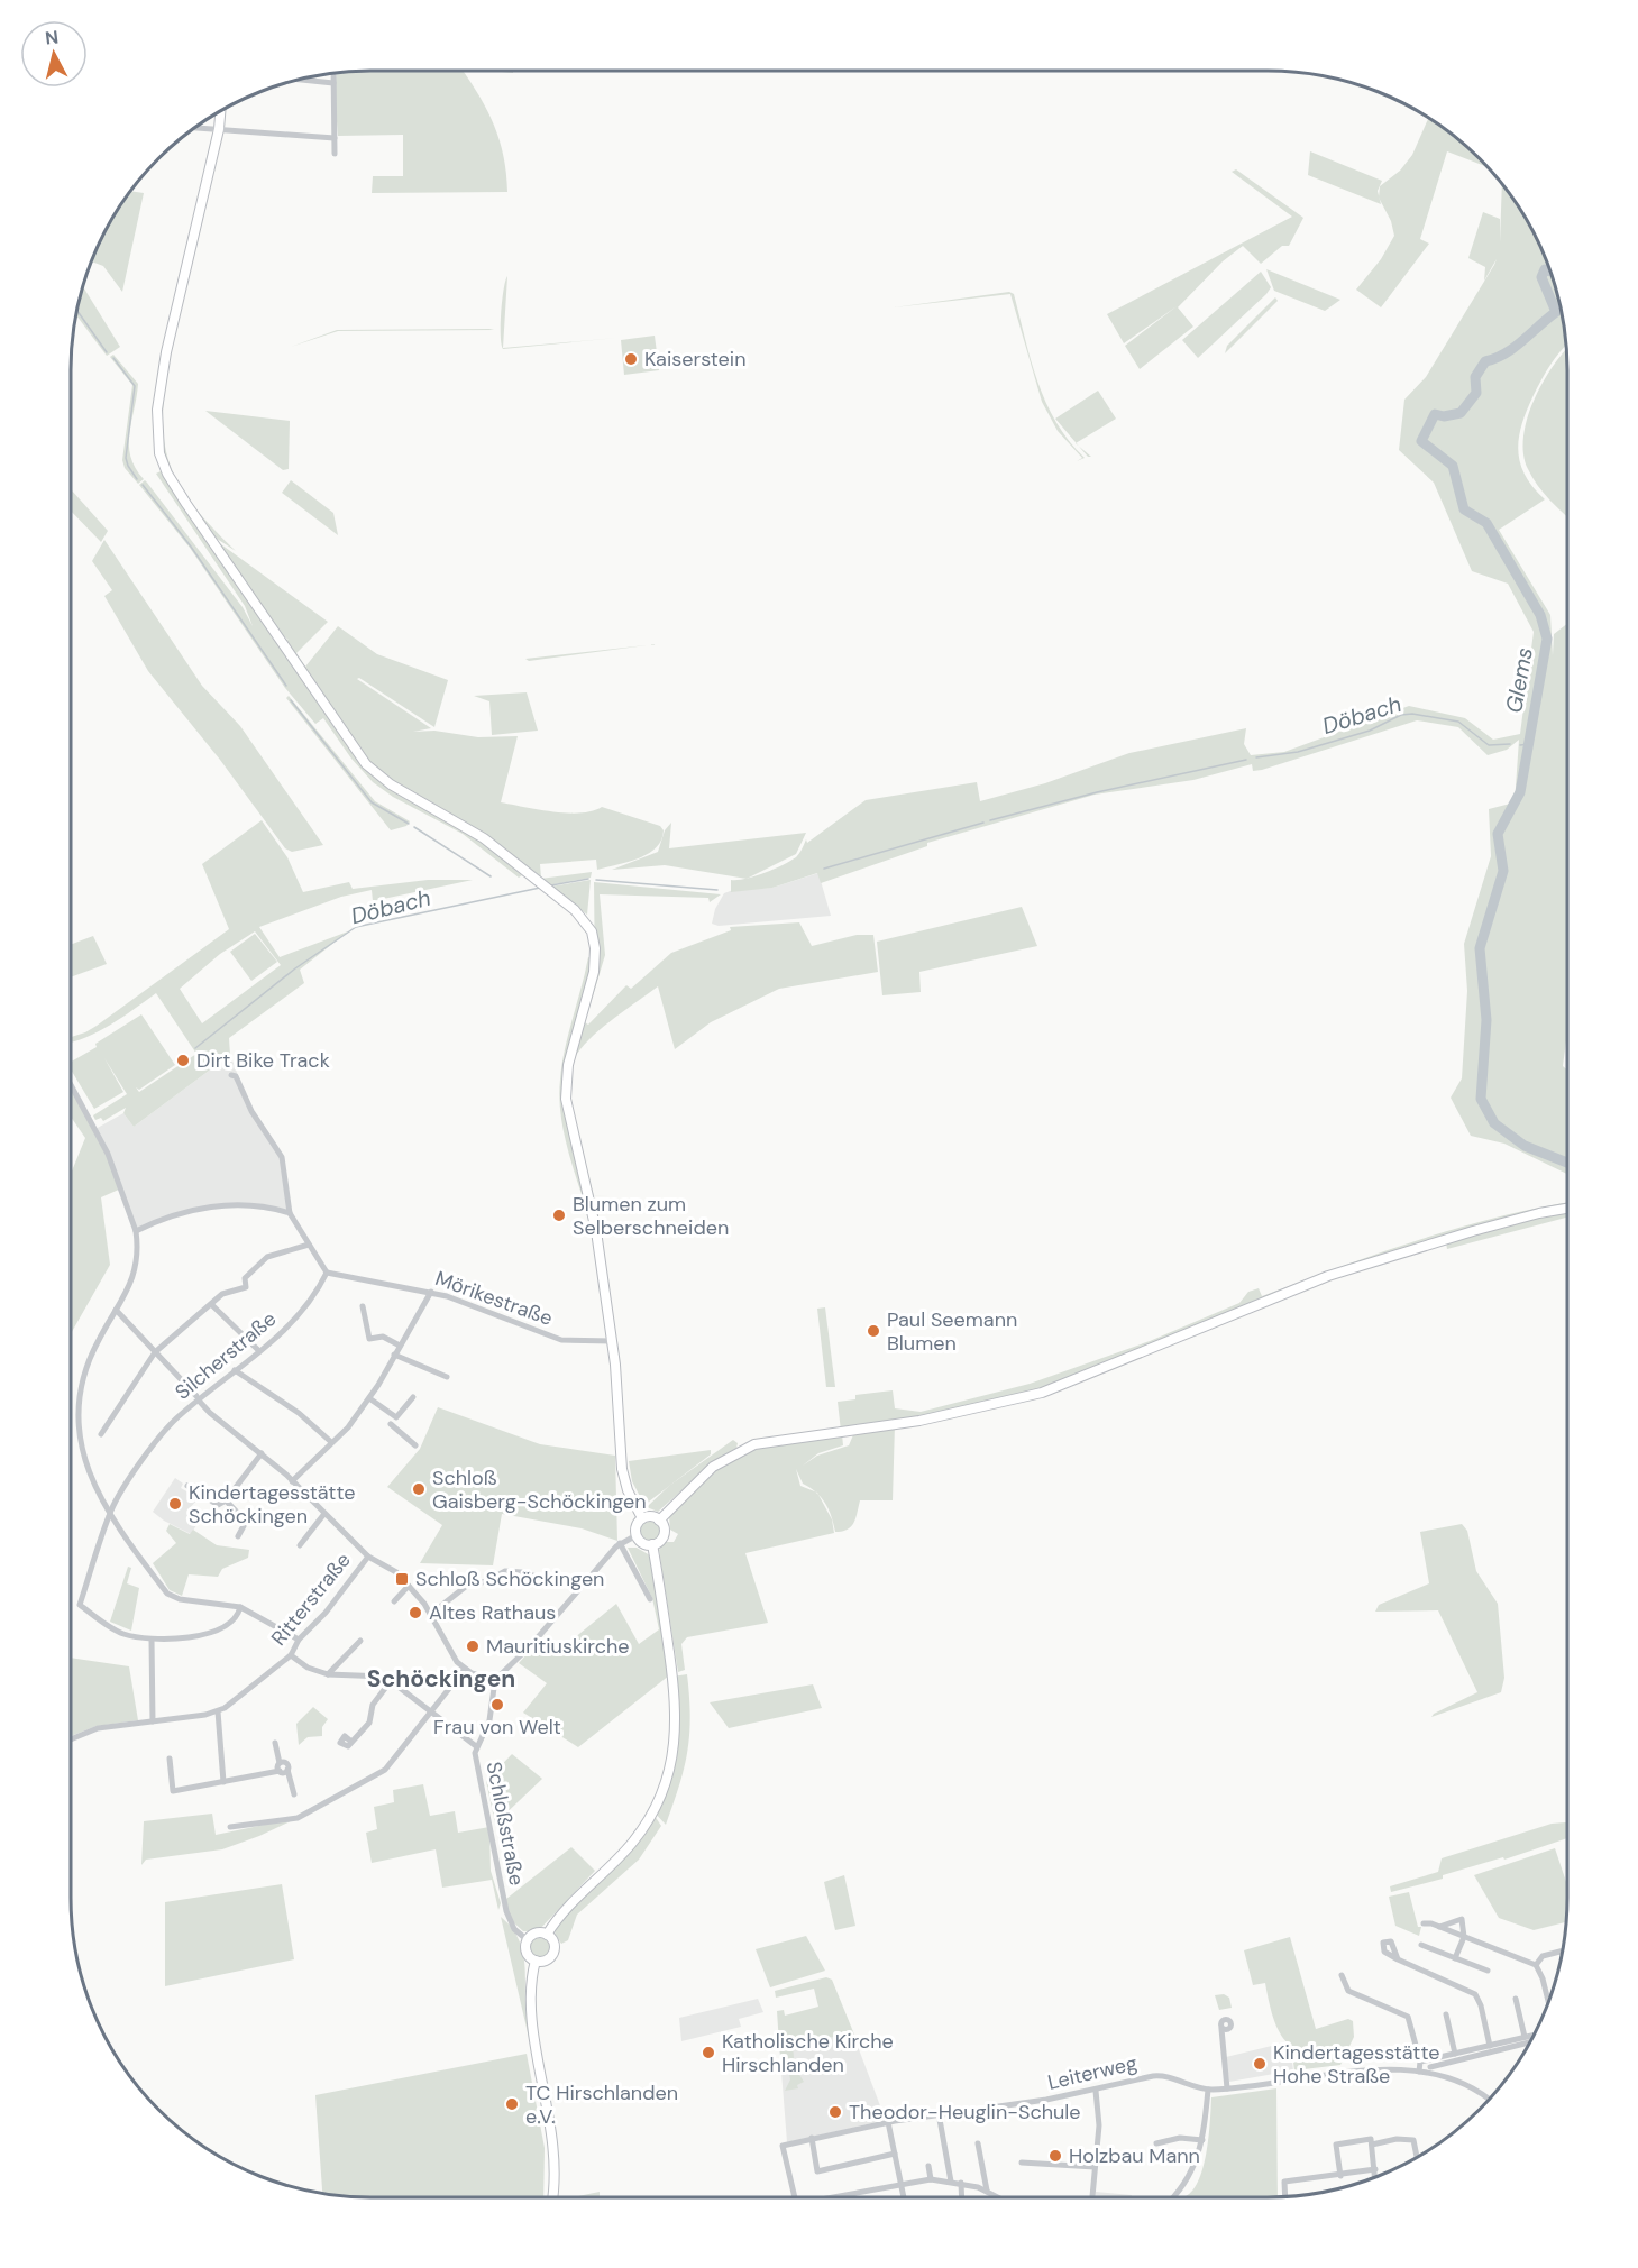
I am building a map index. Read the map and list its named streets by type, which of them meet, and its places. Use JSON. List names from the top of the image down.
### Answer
{
  "streets": {
    "street": [
      "Mörikestraße",
      "Silcherstraße",
      "Ritterstraße",
      "Schloßstraße",
      "Leiterweg"
    ]
  },
  "crossings": [
    ["Mörikestraße", "Silcherstraße"]
  ],
  "districts": ["Schöckingen"],
  "water": ["Glems", "Döbach"],
  "places": {
    "other": [
      "Kaiserstein",
      "Dirt Bike Track",
      "Blumen zum Selberschneiden",
      "Paul Seemann Blumen",
      "Schloß Gaisberg-Schöckingen",
      "Kindertagesstätte Schöckingen",
      "Altes Rathaus",
      "Mauritiuskirche",
      "Frau von Welt",
      "Katholische Kirche Hirschlanden",
      "Kindertagesstätte Hohe Straße",
      "TC Hirschlanden e.V.",
      "Theodor-Heuglin-Schule",
      "Holzbau Mann"
    ],
    "transit": ["Schloß Schöckingen"]
  },
  "north": "top"
}
